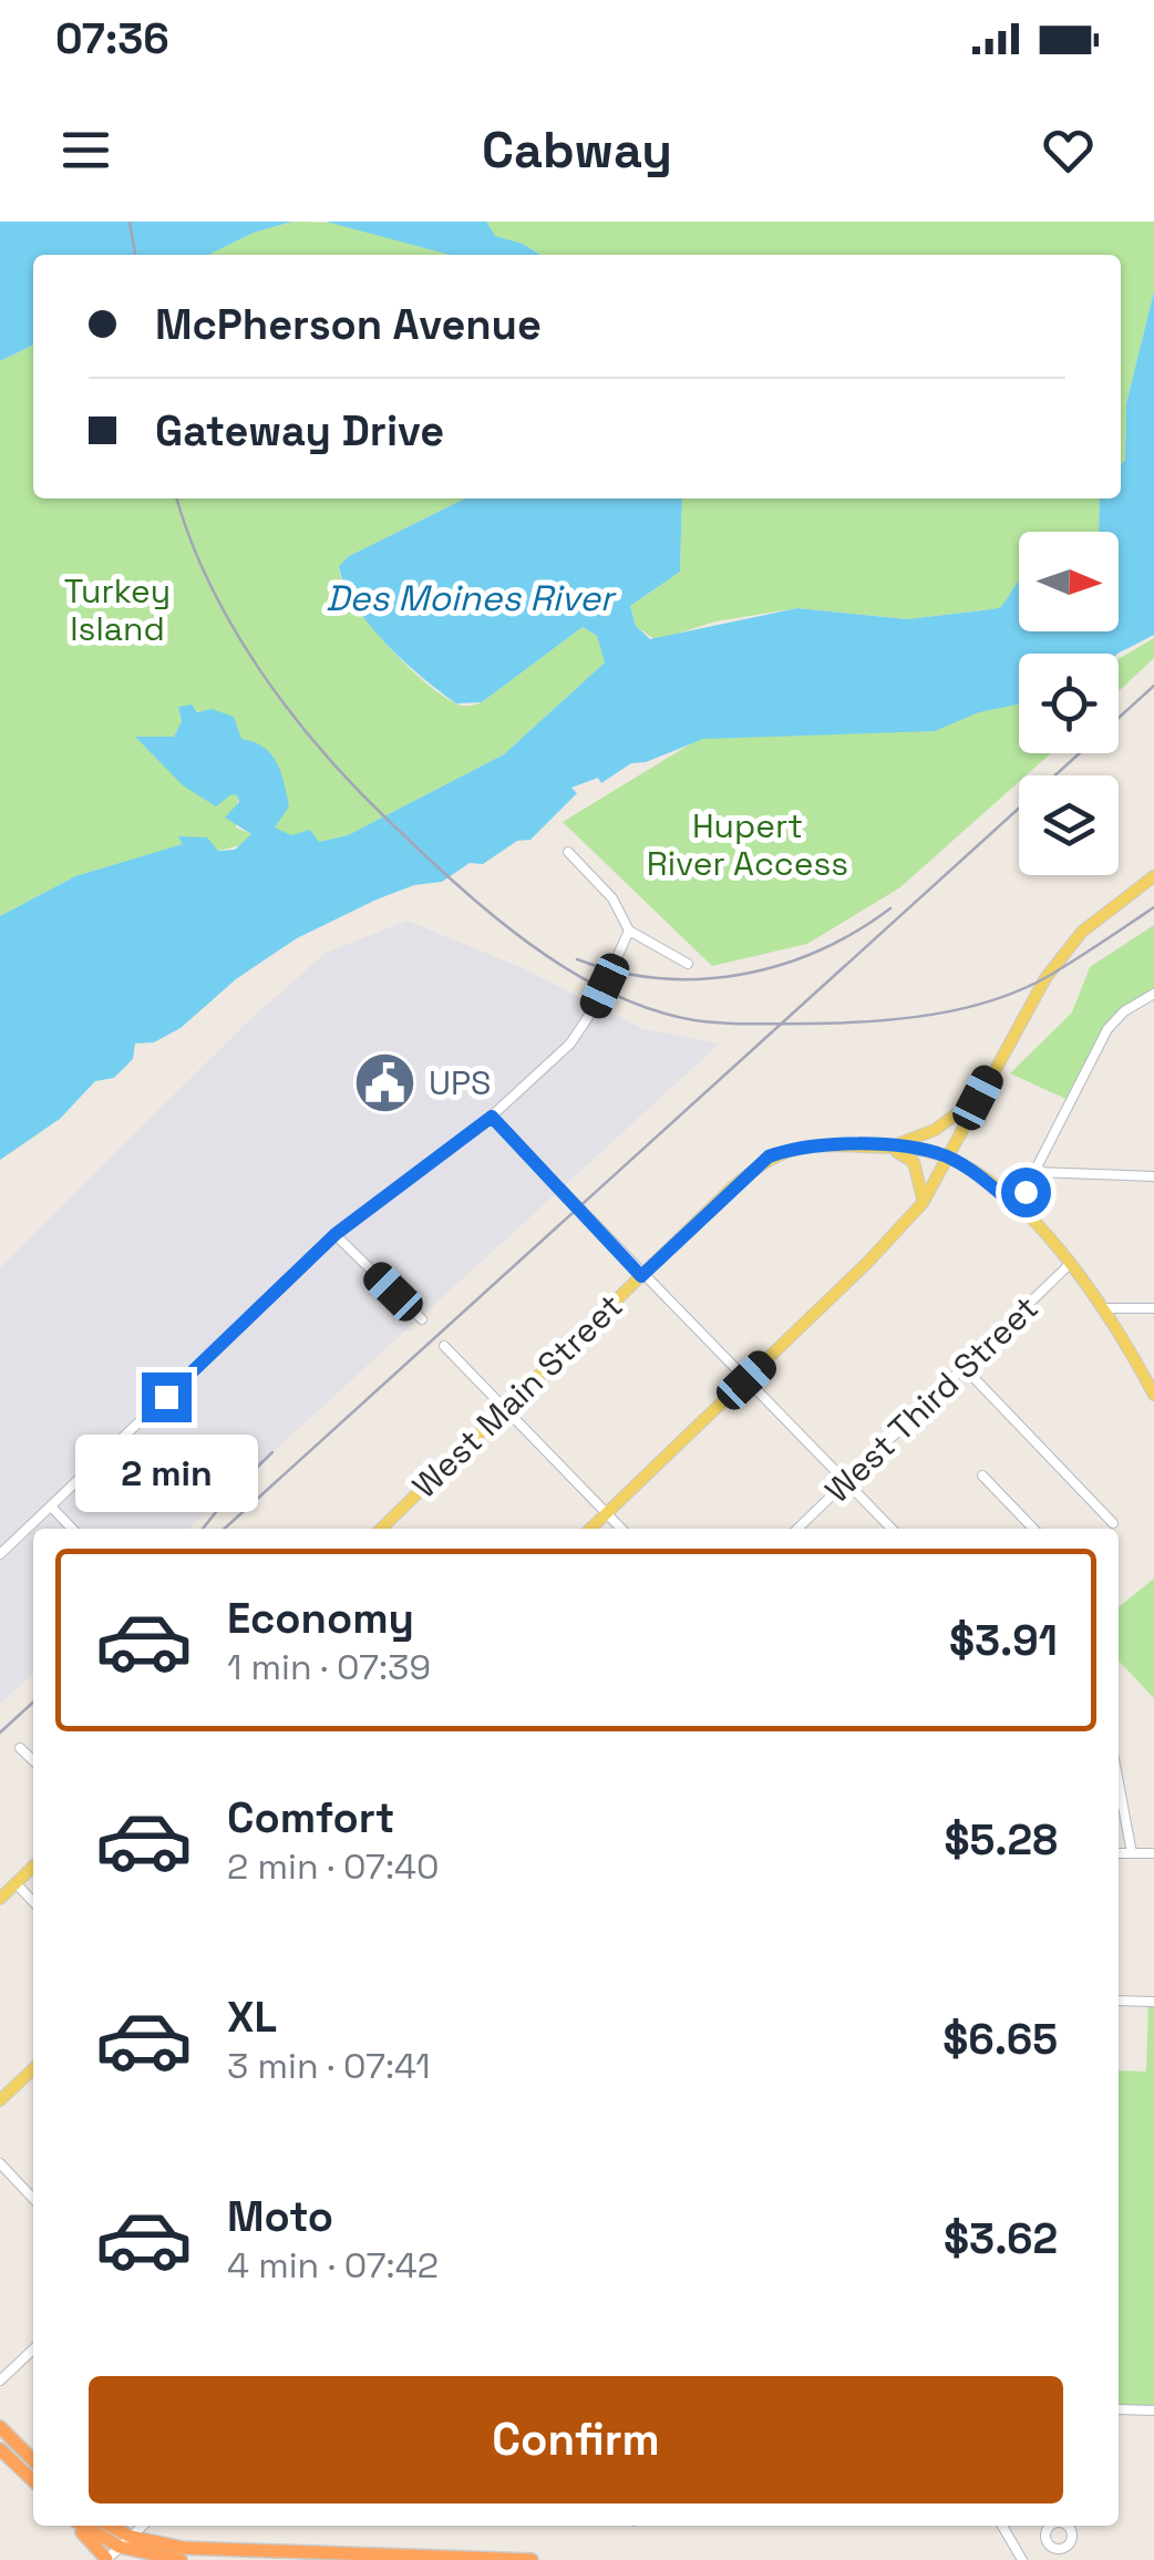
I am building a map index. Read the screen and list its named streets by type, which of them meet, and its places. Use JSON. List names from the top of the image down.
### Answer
{
  "streets": {
    "main road": ["West Main Street"],
    "street": ["West Third Street"]
  },
  "water": ["Des Moines River"],
  "parks": ["Turkey Island", "Hupert River Access"],
  "places": {
    "public building": ["UPS"]
  },
  "north": "right",
  "page": {
    "status": "07:36",
    "header": "Cabway",
    "banner": ["McPherson Avenue", "Gateway Drive"],
    "bubble": "2 min",
    "list": [
      {
        "name": "Economy",
        "note": "1 min · 07:39",
        "value": "$3.91"
      },
      {
        "name": "Comfort",
        "note": "2 min · 07:40",
        "value": "$5.28"
      },
      {
        "name": "XL",
        "note": "3 min · 07:41",
        "value": "$6.65"
      },
      {
        "name": "Moto",
        "note": "4 min · 07:42",
        "value": "$3.62"
      }
    ],
    "buttons": "Confirm"
  }
}
